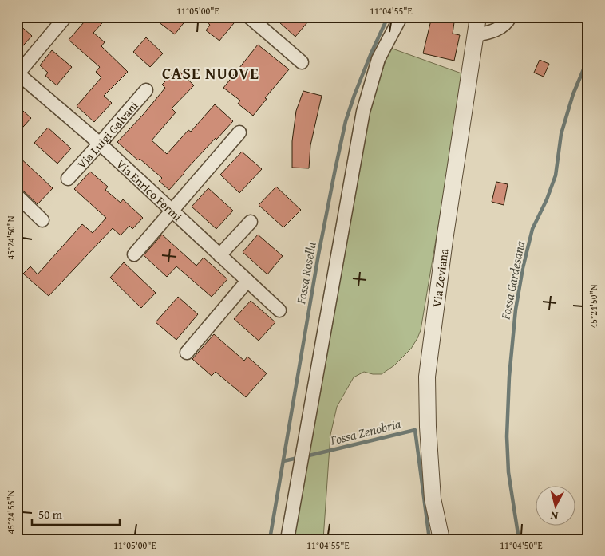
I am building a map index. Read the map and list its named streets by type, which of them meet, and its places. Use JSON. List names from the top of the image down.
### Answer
{
  "streets": {
    "street": ["Via Luigi Galvani", "Via Enrico Fermi", "Via Zeviana"]
  },
  "crossings": [
    ["Via Luigi Galvani", "Via Enrico Fermi"]
  ],
  "districts": ["CASE NUOVE"],
  "water": ["Fossa Rosella", "Fossa Gardesana", "Fossa Zenobria"],
  "scale_bar": "50 m",
  "north": "bottom",
  "coordinates": [
    "11°05'00\"E",
    "11°04'55\"E",
    "45°24'50\"N",
    "45°24'55\"N",
    "11°04'50\"E"
  ]
}
